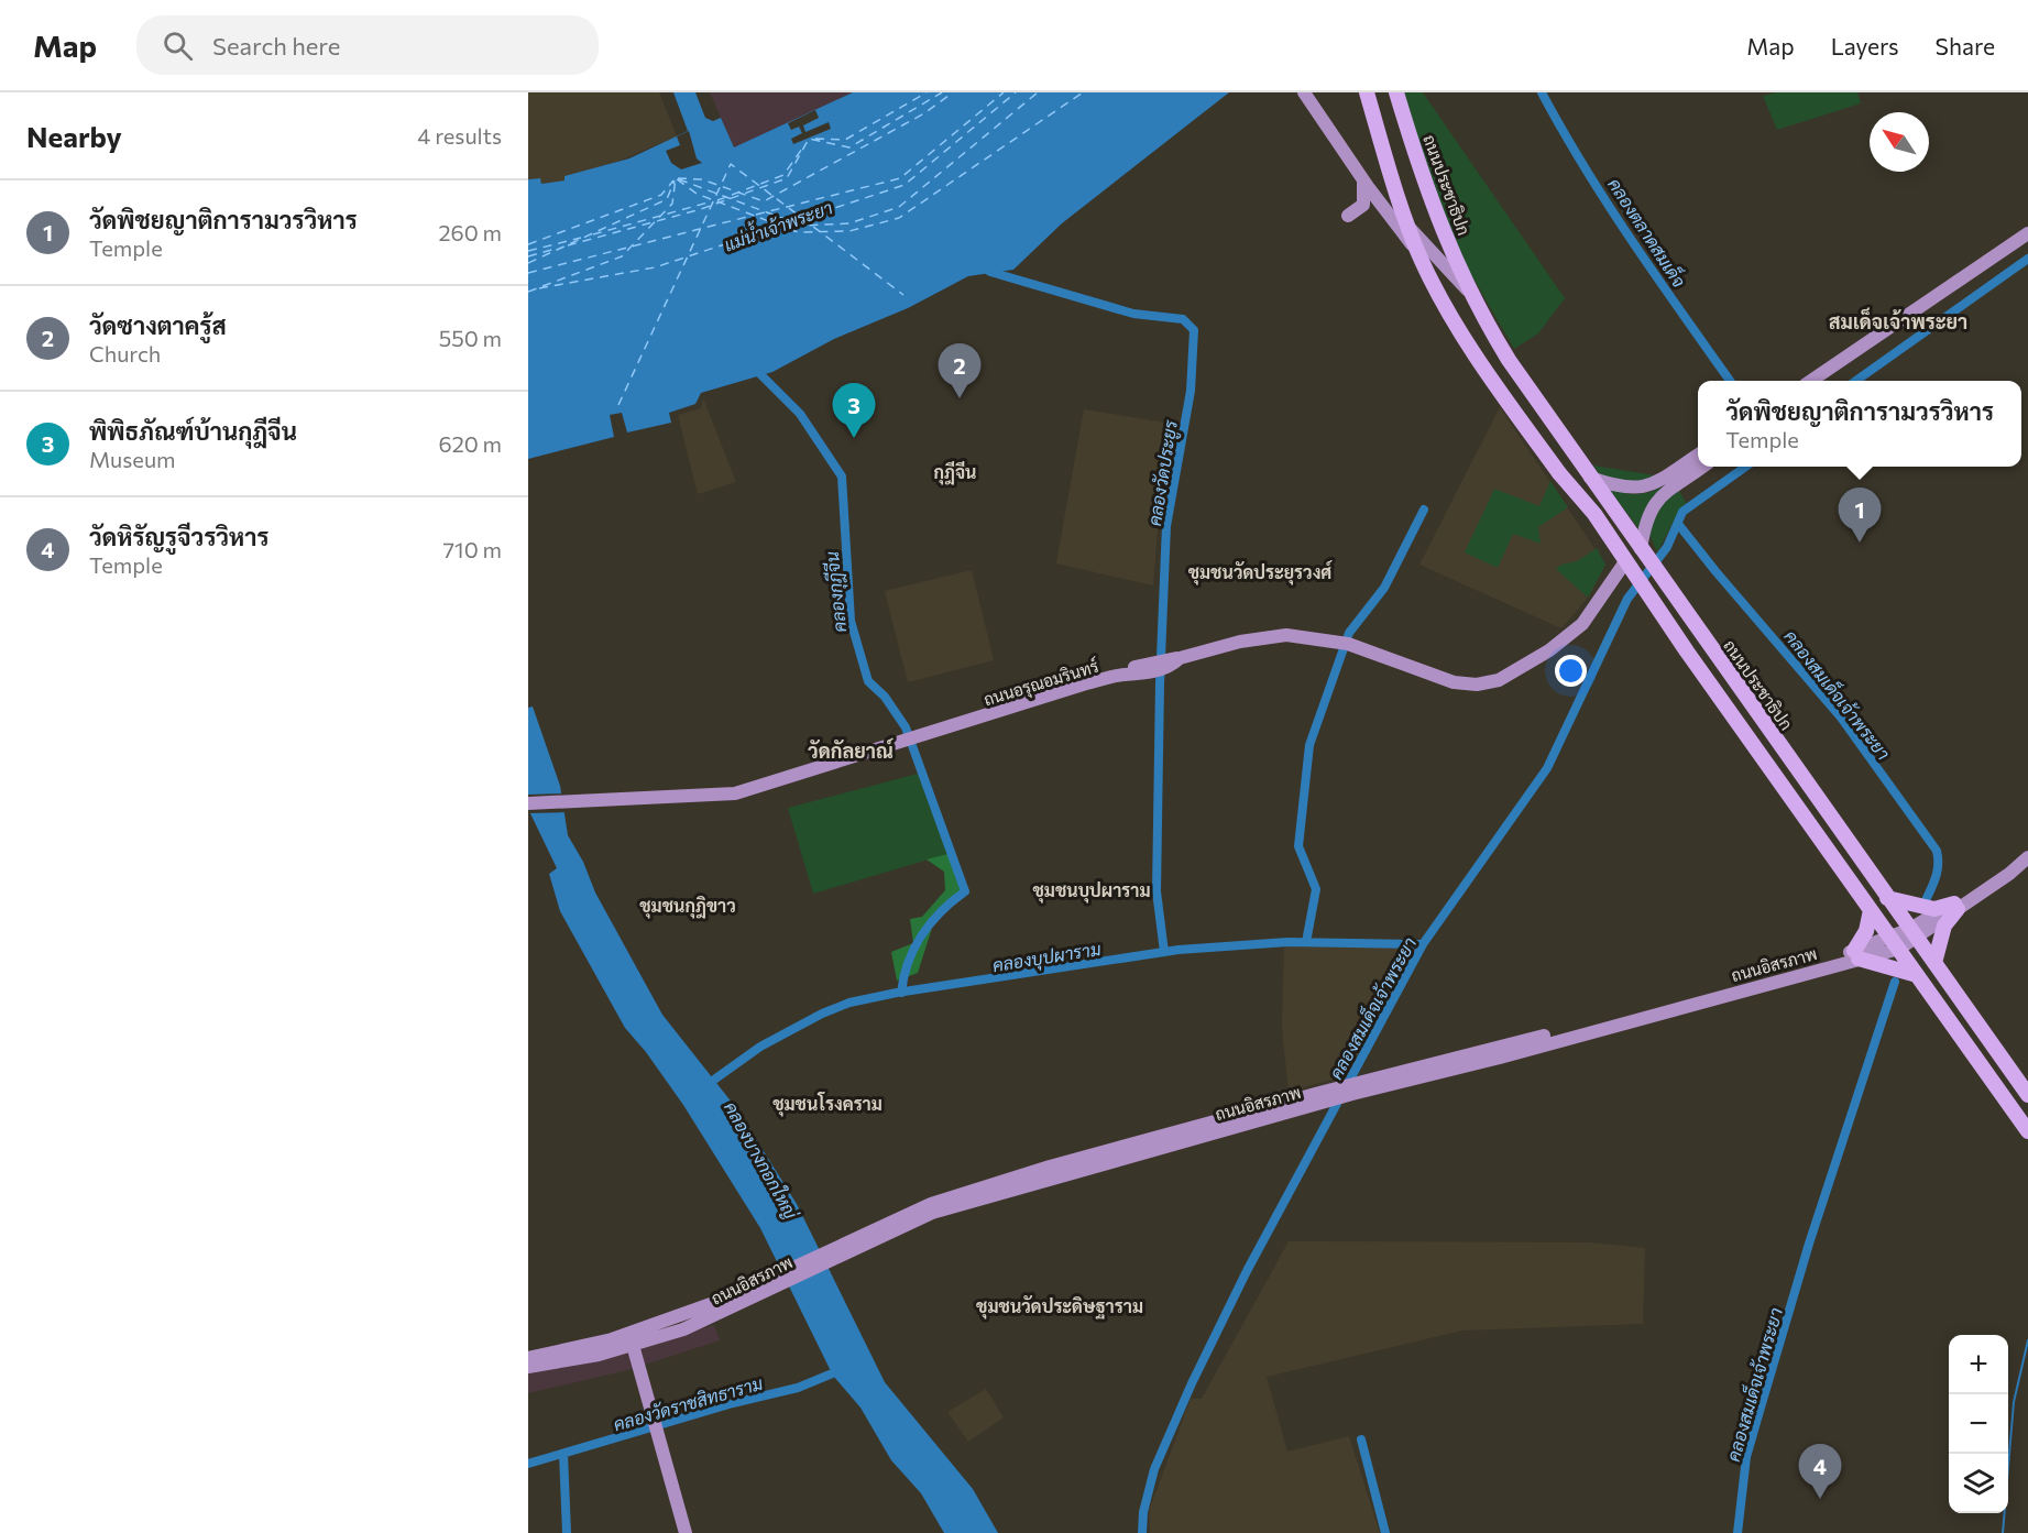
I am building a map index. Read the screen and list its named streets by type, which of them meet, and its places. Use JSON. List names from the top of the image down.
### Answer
{
  "streets": {
    "main road": ["ถนนประชาธิปก", "ถนนอรุณอมรินทร์", "ถนนอิสรภาพ"]
  },
  "crossings": [
    ["ถนนประชาธิปก", "ถนนอิสรภาพ"]
  ],
  "districts": [
    "สมเด็จเจ้าพระยา",
    "กุฎีจีน",
    "ชุมชนวัดประยุรวงศ์",
    "วัดกัลยาณ์",
    "ชุมชนบุปผาราม",
    "ชุมชนกุฎิขาว",
    "ชุมชนโรงคราม",
    "ชุมชนวัดประดิษฐาราม"
  ],
  "water": [
    "แม่น้ำเจ้าพระยา",
    "คลองตลาดสมเด็จ",
    "คลองวัดประยูร",
    "คลองกุฎีจีน",
    "คลองสมเด็จเจ้าพระยา",
    "คลองบุปผาราม",
    "คลองบางกอกใหญ่",
    "คลองวัดราชสิทธาราม"
  ],
  "north": "top left",
  "page": {
    "header": "Map",
    "search": "Search here",
    "nav": ["Map", "Layers", "Share"],
    "heading": ["Nearby", "4 results"],
    "list": [
      {
        "mark": "1",
        "name": "วัดพิชยญาติการามวรวิหาร",
        "note": "Temple",
        "value": "260 m"
      },
      {
        "mark": "2",
        "name": "วัดซางตาครู้ส",
        "note": "Church",
        "value": "550 m"
      },
      {
        "mark": "3",
        "name": "พิพิธภัณฑ์บ้านกุฎีจีน",
        "note": "Museum",
        "value": "620 m"
      },
      {
        "mark": "4",
        "name": "วัดหิรัญรูจีวรวิหาร",
        "note": "Temple",
        "value": "710 m"
      }
    ],
    "pins": [
      "2",
      "3",
      "1",
      "4"
    ],
    "popup": ["วัดพิชยญาติการามวรวิหาร", "Temple"],
    "map_buttons": ["+", "−"]
  }
}
